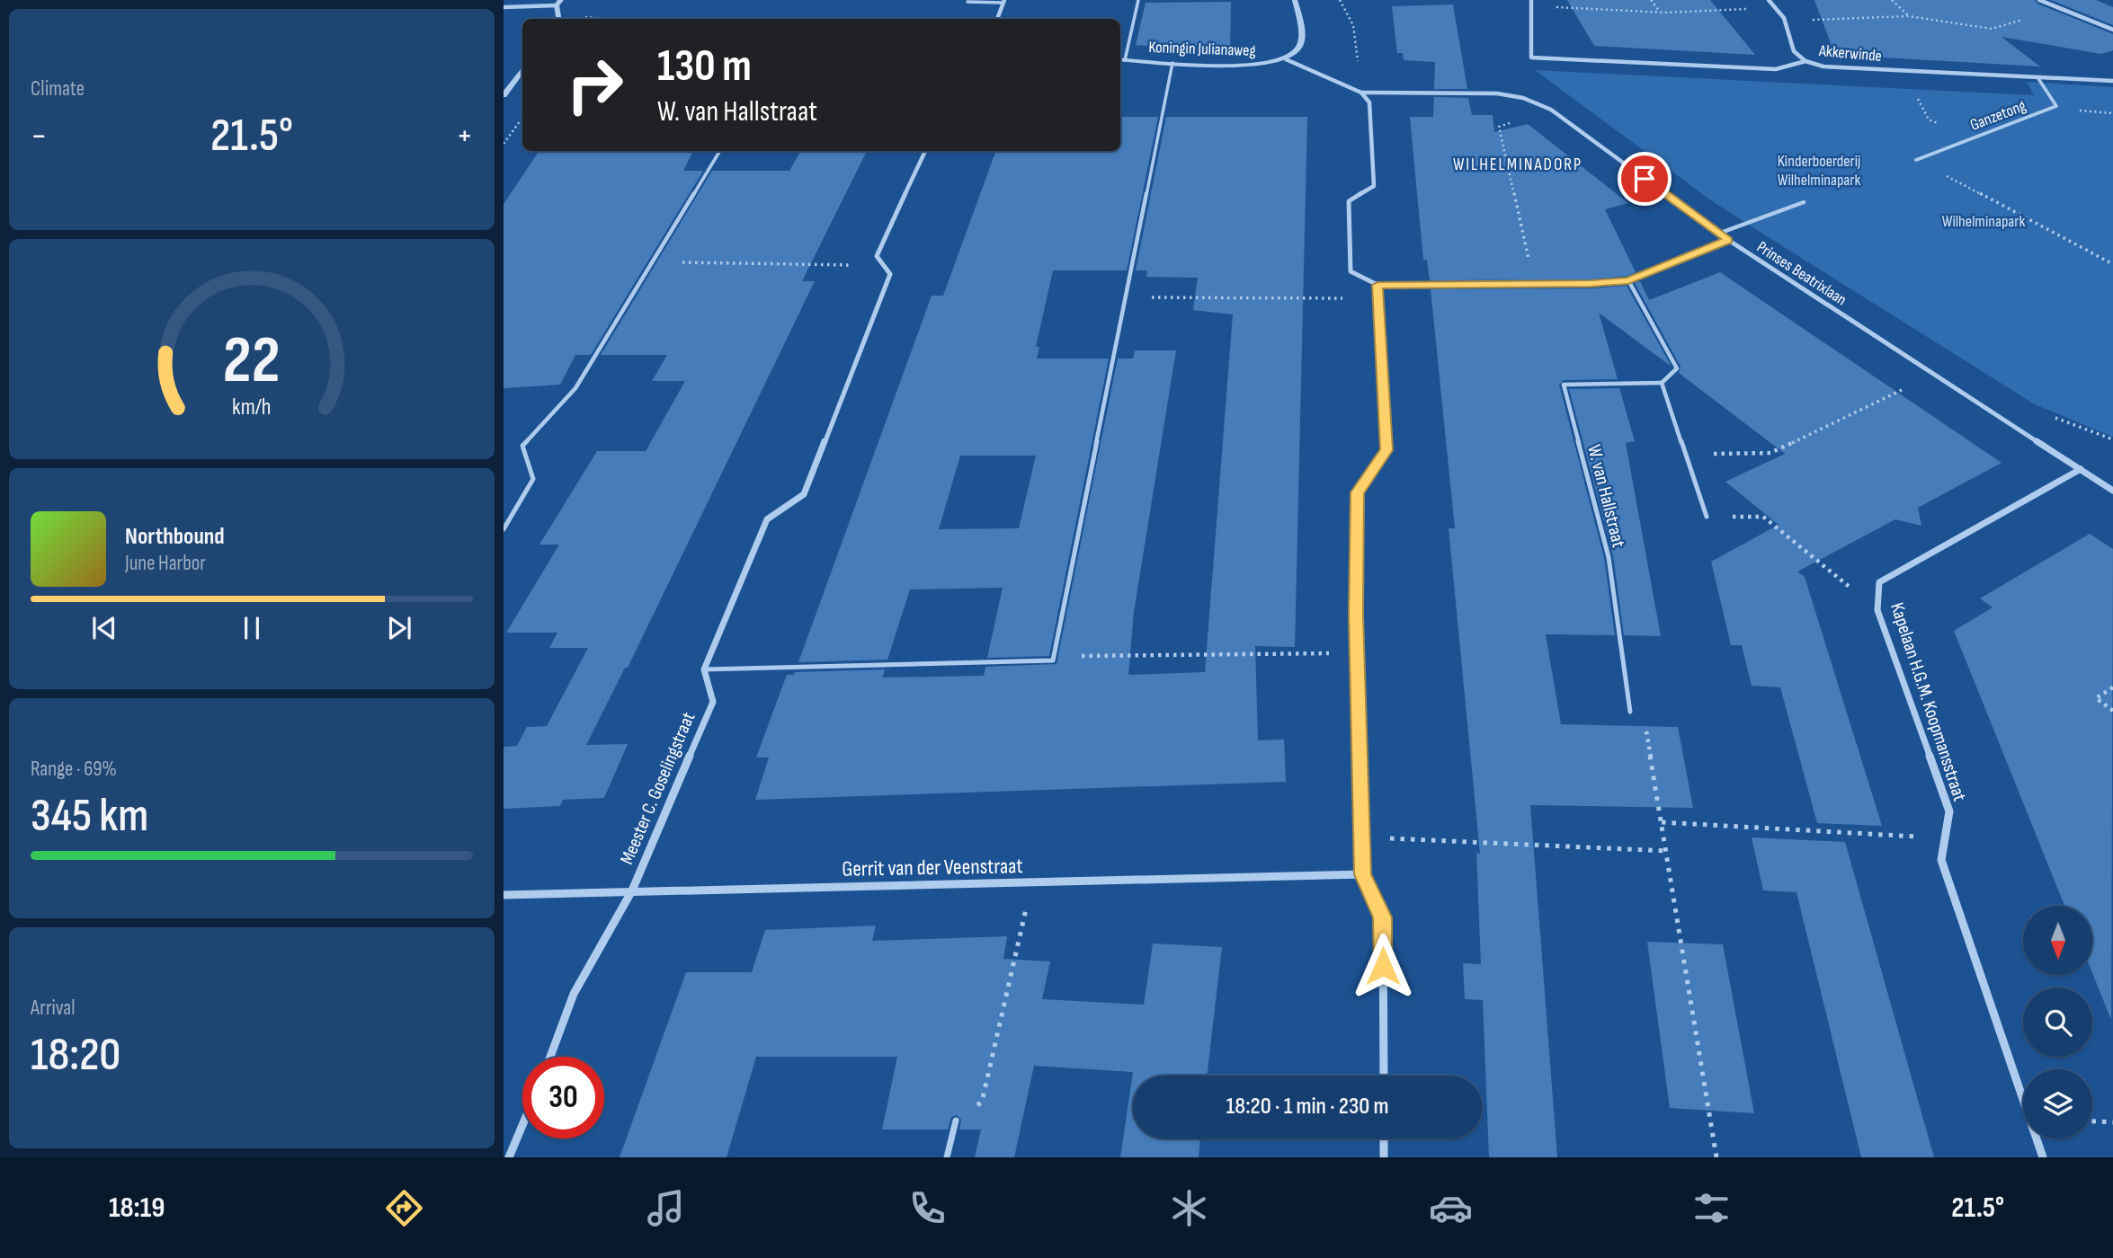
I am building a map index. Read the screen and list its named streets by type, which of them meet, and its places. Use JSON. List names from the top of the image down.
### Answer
{
  "streets": {
    "street": [
      "Koningin Julianaweg",
      "Akkerwinde",
      "Prinses Beatrixlaan",
      "Kapelaan H.G.M. Koopmansstraat",
      "Meester C. Goselingstraat",
      "Gerrit van der Veenstraat"
    ],
    "lane": ["Ganzetong", "W. van Hallstraat"]
  },
  "crossings": [
    ["Akkerwinde", "Ganzetong"],
    ["Prinses Beatrixlaan", "Kapelaan H.G.M. Koopmansstraat"],
    ["Meester C. Goselingstraat", "Gerrit van der Veenstraat"]
  ],
  "districts": ["WILHELMINADORP"],
  "parks": ["Kinderboerderij Wilhelminapark", "Wilhelminapark"],
  "north": "bottom",
  "page": {
    "tile": [
      "Climate",
      ["Range · 69%", "345 km"],
      ["Arrival", "18:20"]
    ],
    "turn": ["130 m", "W. van Hallstraat"],
    "heat": ["−", "21.5°", "+"],
    "song": ["Northbound", "June Harbor"],
    "limit": "30",
    "trip": "18:20 · 1 min · 230 m",
    "tabs": ["18:19", "21.5°"],
    "gauge": ["22", "km/h"]
  }
}
